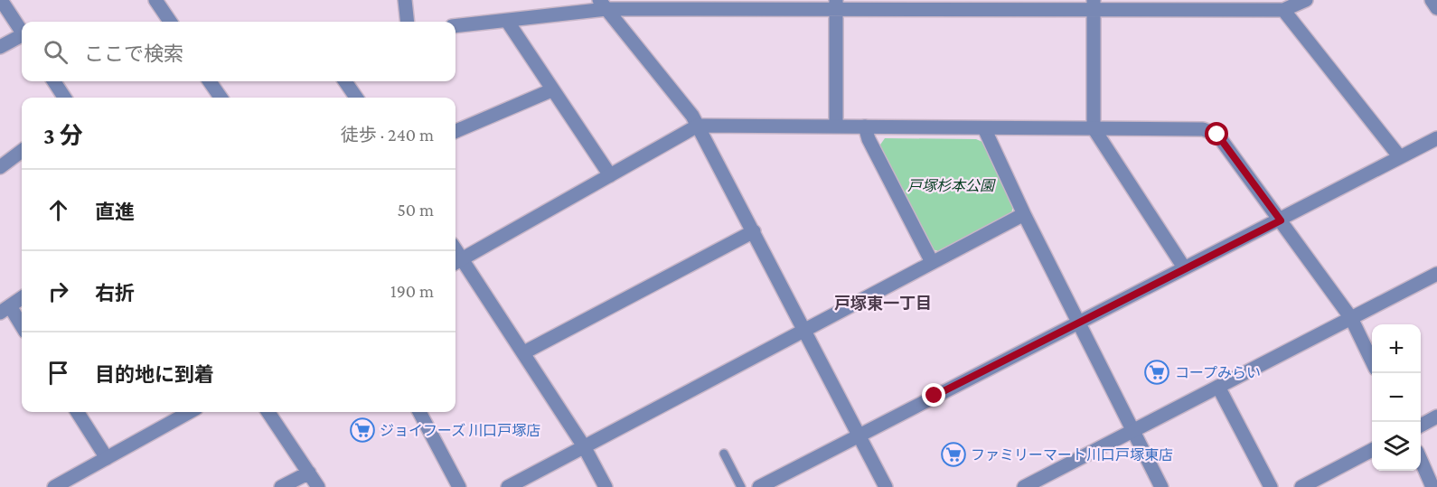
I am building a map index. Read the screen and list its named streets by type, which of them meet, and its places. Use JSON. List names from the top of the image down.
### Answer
{
  "districts": ["戸塚東一丁目"],
  "parks": ["戸塚杉本公園"],
  "places": {
    "supermarket": ["コープみらい", "ジョイフーズ 川口戸塚店", "ファミリーマート川口戸塚東店"]
  },
  "page": {
    "search": "ここで検索",
    "heading": ["3 分", "徒歩 · 240 m"],
    "list": [
      ["直進", "50 m"],
      ["右折", "190 m"],
      "目的地に到着"
    ],
    "map_buttons": ["+", "−"]
  }
}
